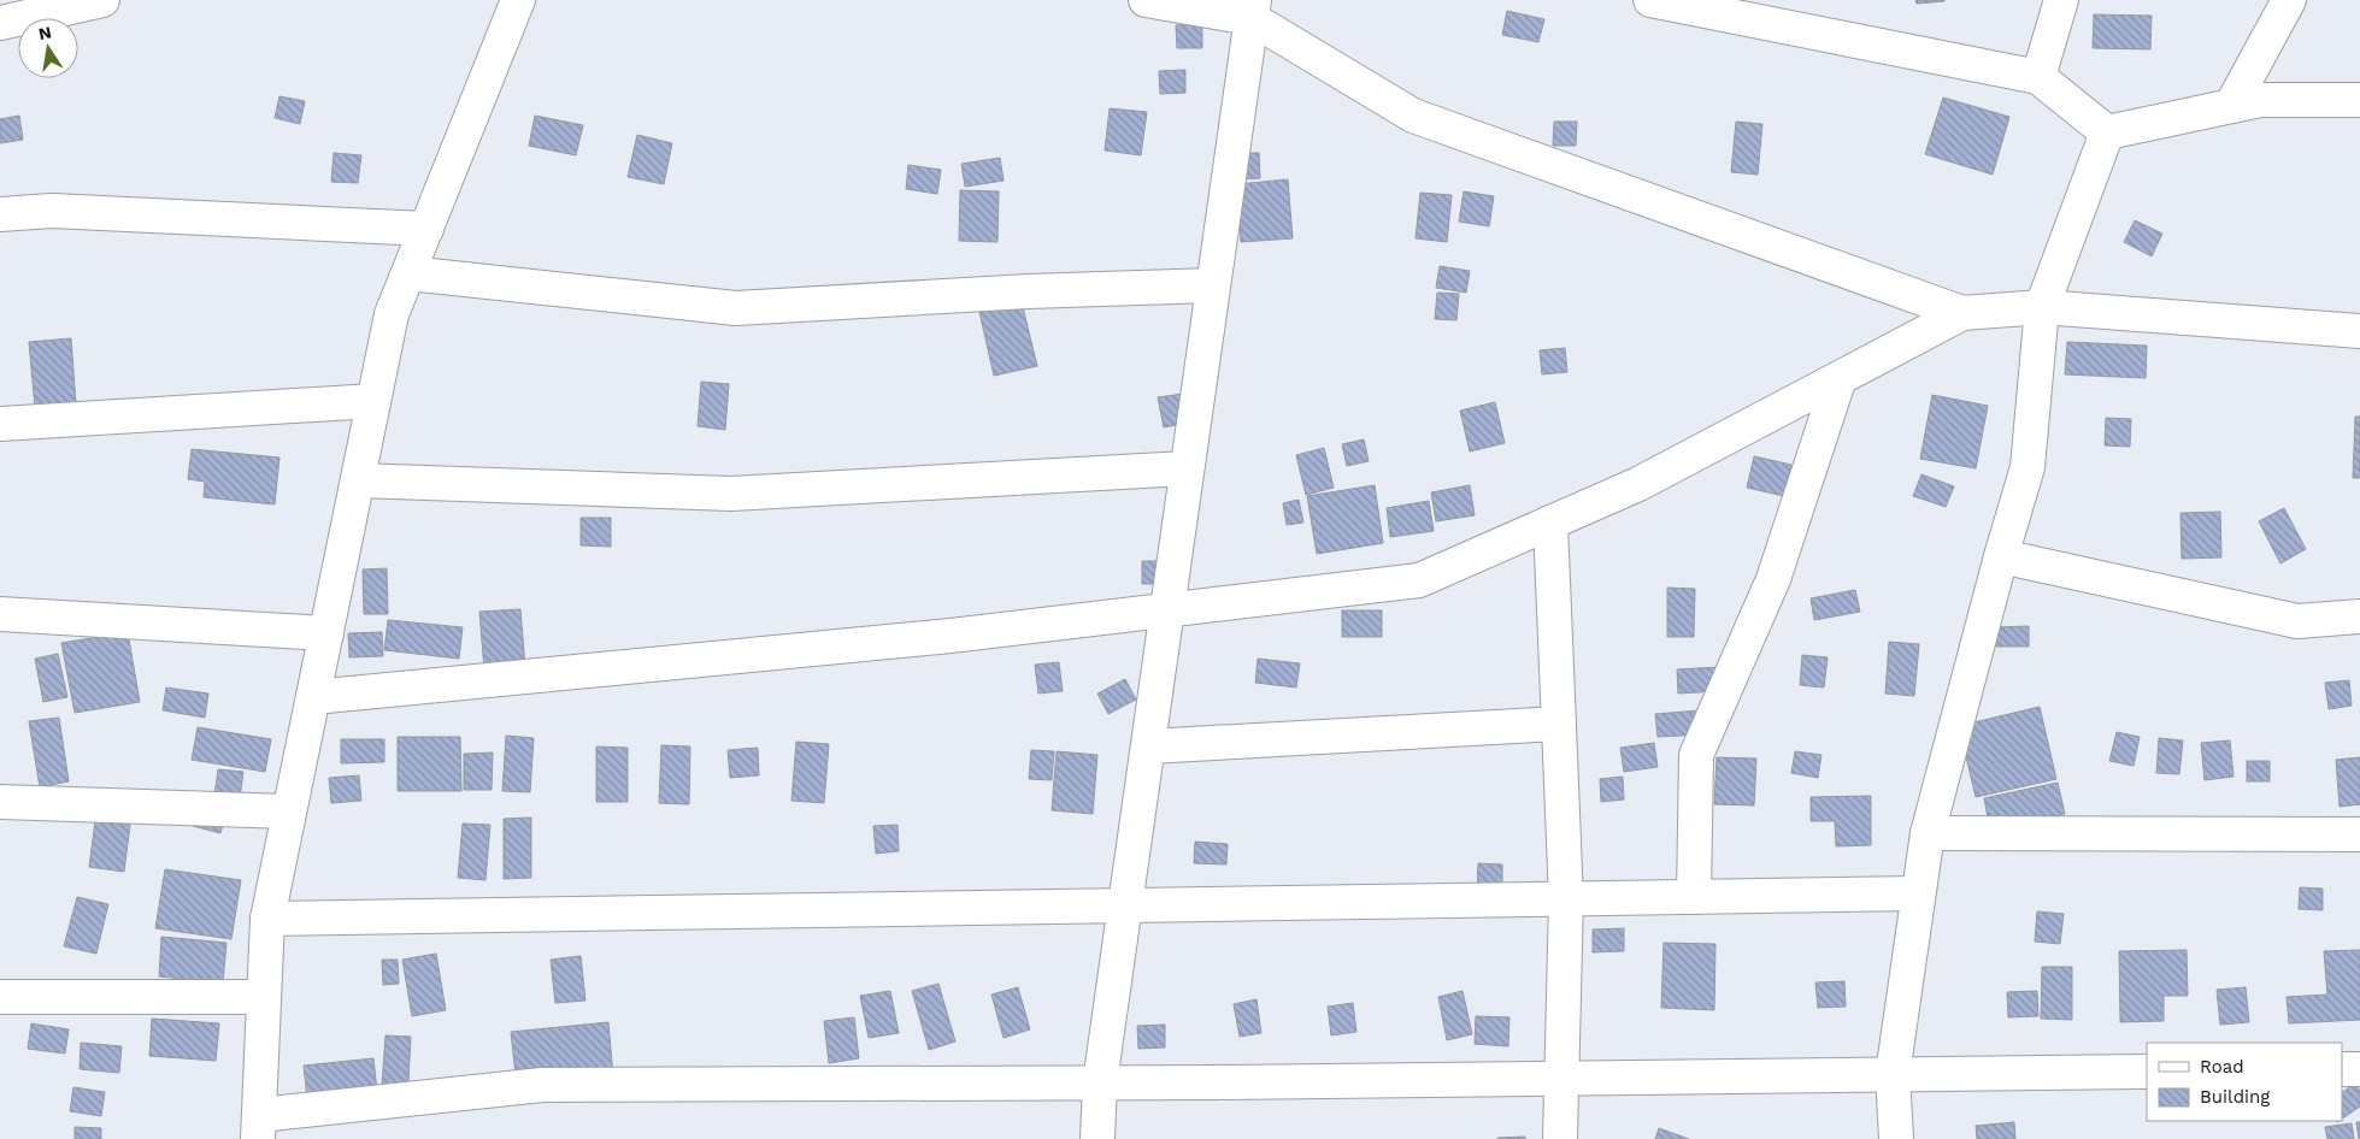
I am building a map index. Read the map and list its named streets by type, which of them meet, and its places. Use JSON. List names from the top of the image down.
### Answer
{
  "legend": ["Road", "Building"],
  "north": "top"
}
